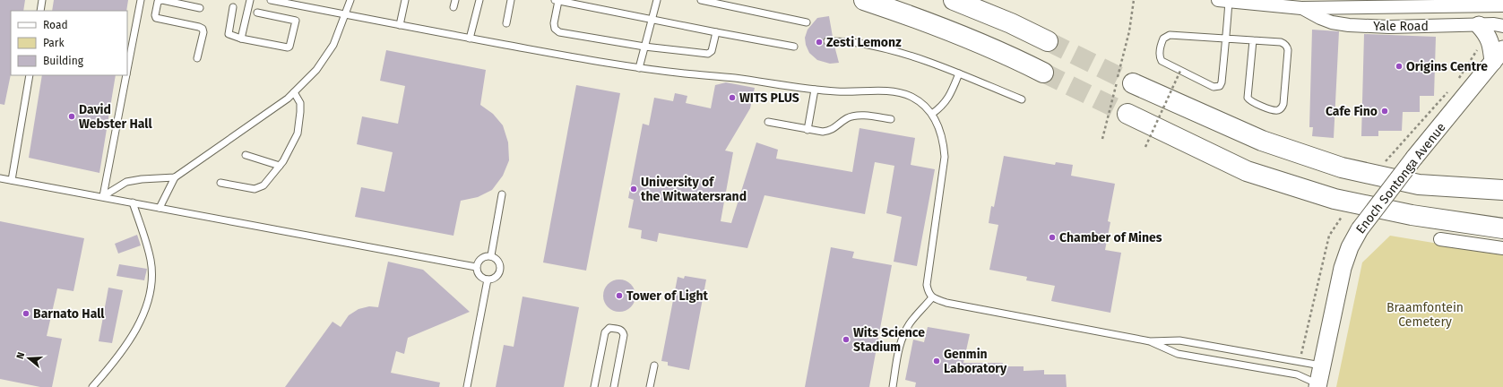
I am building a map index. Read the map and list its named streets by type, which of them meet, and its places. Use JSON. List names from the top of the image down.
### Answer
{
  "streets": {
    "main road": ["Enoch Sontonga Avenue"],
    "street": ["Yale Road"]
  },
  "parks": ["Braamfontein Cemetery"],
  "places": [
    "Zesti Lemonz",
    "Origins Centre",
    "WITS PLUS",
    "Cafe Fino",
    "David Webster Hall",
    "University of the Witwatersrand",
    "Chamber of Mines",
    "Tower of Light",
    "Barnato Hall",
    "Wits Science Stadium",
    "Genmin Laboratory"
  ],
  "legend": ["Road", "Park", "Building"],
  "north": "left"
}
